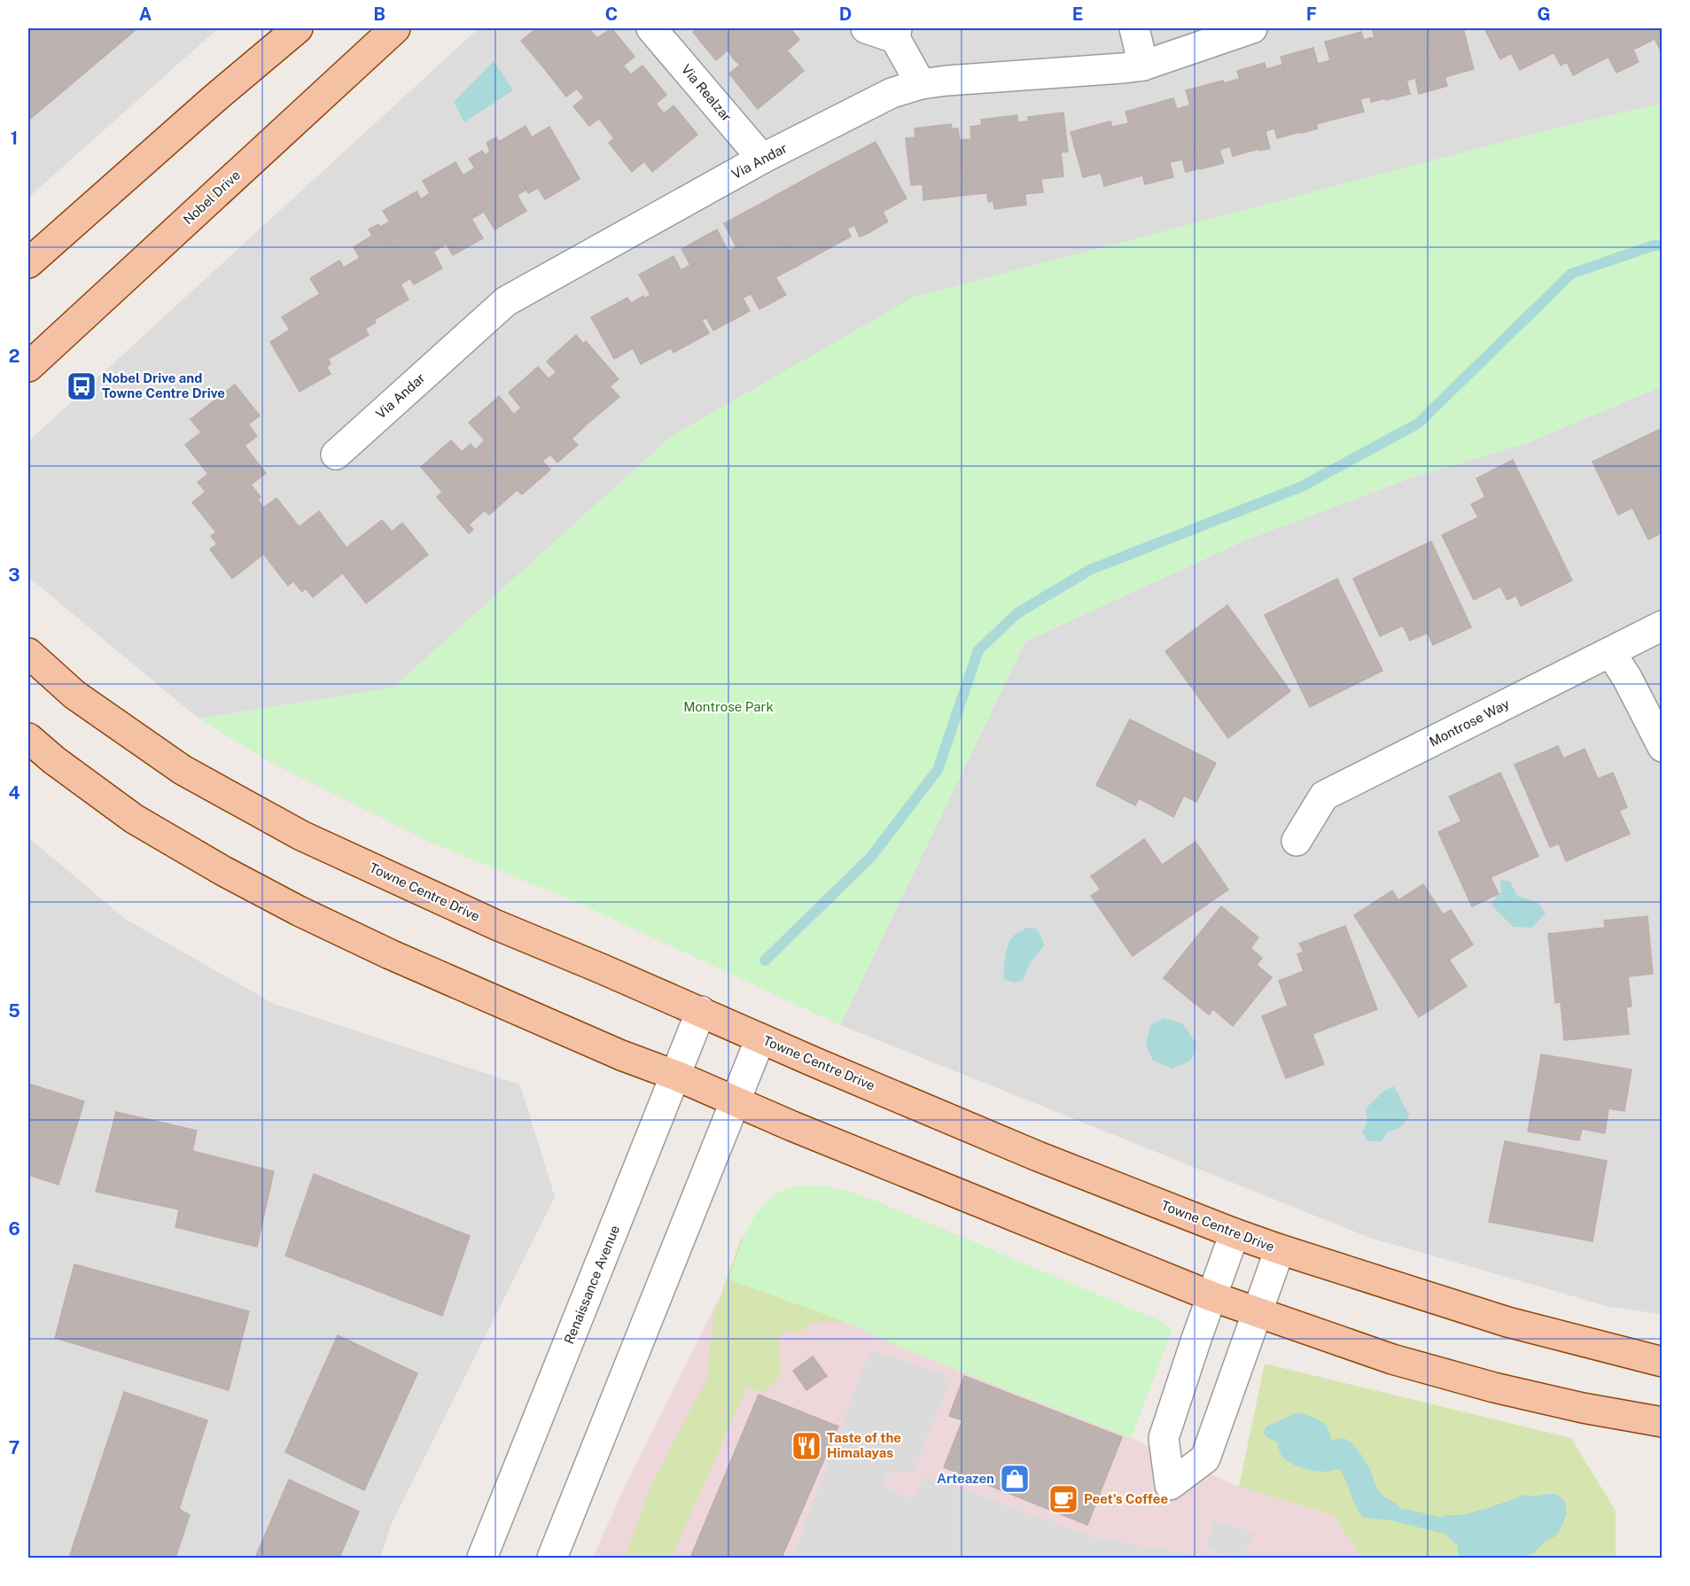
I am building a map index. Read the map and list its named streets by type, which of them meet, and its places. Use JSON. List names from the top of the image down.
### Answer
{
  "streets": {
    "main road": ["Nobel Drive", "Towne Centre Drive"],
    "street": [
      "Via Realzar",
      "Via Andar",
      "Montrose Way",
      "Renaissance Avenue"
    ]
  },
  "crossings": [
    ["Via Realzar", "Via Andar"],
    ["Towne Centre Drive", "Renaissance Avenue"]
  ],
  "parks": ["Montrose Park"],
  "places": {
    "bus stop": ["Nobel Drive and Towne Centre Drive"],
    "restaurant": ["Taste of the Himalayas"],
    "shop": ["Arteazen"],
    "cafe": ["Peet's Coffee"]
  },
  "grid": {
    "columns": [
      "A",
      "B",
      "C",
      "D",
      "E",
      "F",
      "G"
    ],
    "rows": [
      "1",
      "2",
      "3",
      "4",
      "5",
      "6",
      "7"
    ]
  }
}
